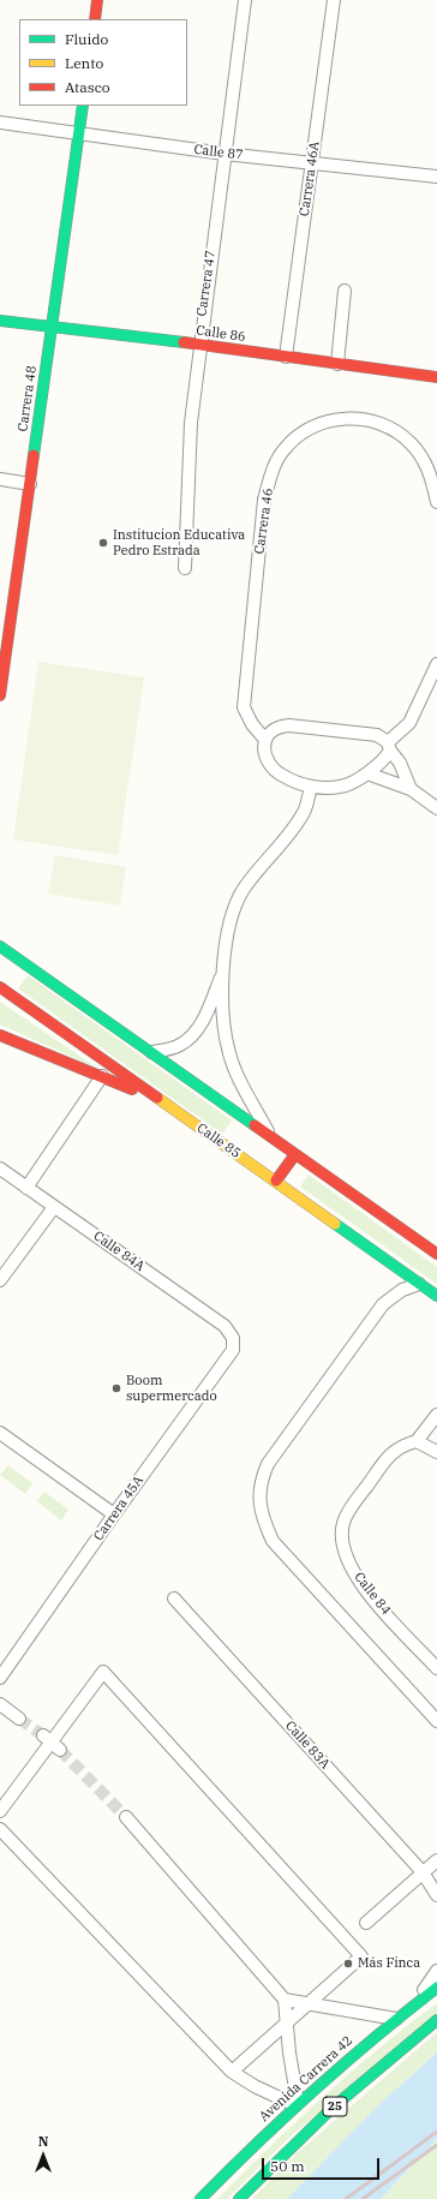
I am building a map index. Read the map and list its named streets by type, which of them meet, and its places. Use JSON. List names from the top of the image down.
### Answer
{
  "streets": {
    "main road": [
      "Calle 86",
      "Carrera 48",
      "Calle 85",
      "Avenida Carrera 42",
      "25"
    ],
    "street": [
      "Calle 87",
      "Carrera 46A",
      "Carrera 47",
      "Carrera 46",
      "Calle 84A",
      "Carrera 45A",
      "Calle 84",
      "Calle 83A"
    ]
  },
  "crossings": [
    ["Calle 87", "Carrera 46A"],
    ["Calle 87", "Carrera 47"],
    ["Calle 87", "Carrera 48"],
    ["Carrera 46A", "Calle 86"],
    ["Carrera 47", "Calle 86"],
    ["Calle 86", "Carrera 48"],
    ["Calle 84A", "Carrera 45A"]
  ],
  "places": ["Institucion Educativa Pedro Estrada", "Boom supermercado", "Más Finca"],
  "legend": ["Fluido", "Lento", "Atasco"],
  "scale_bar": "50 m",
  "north": "top"
}
